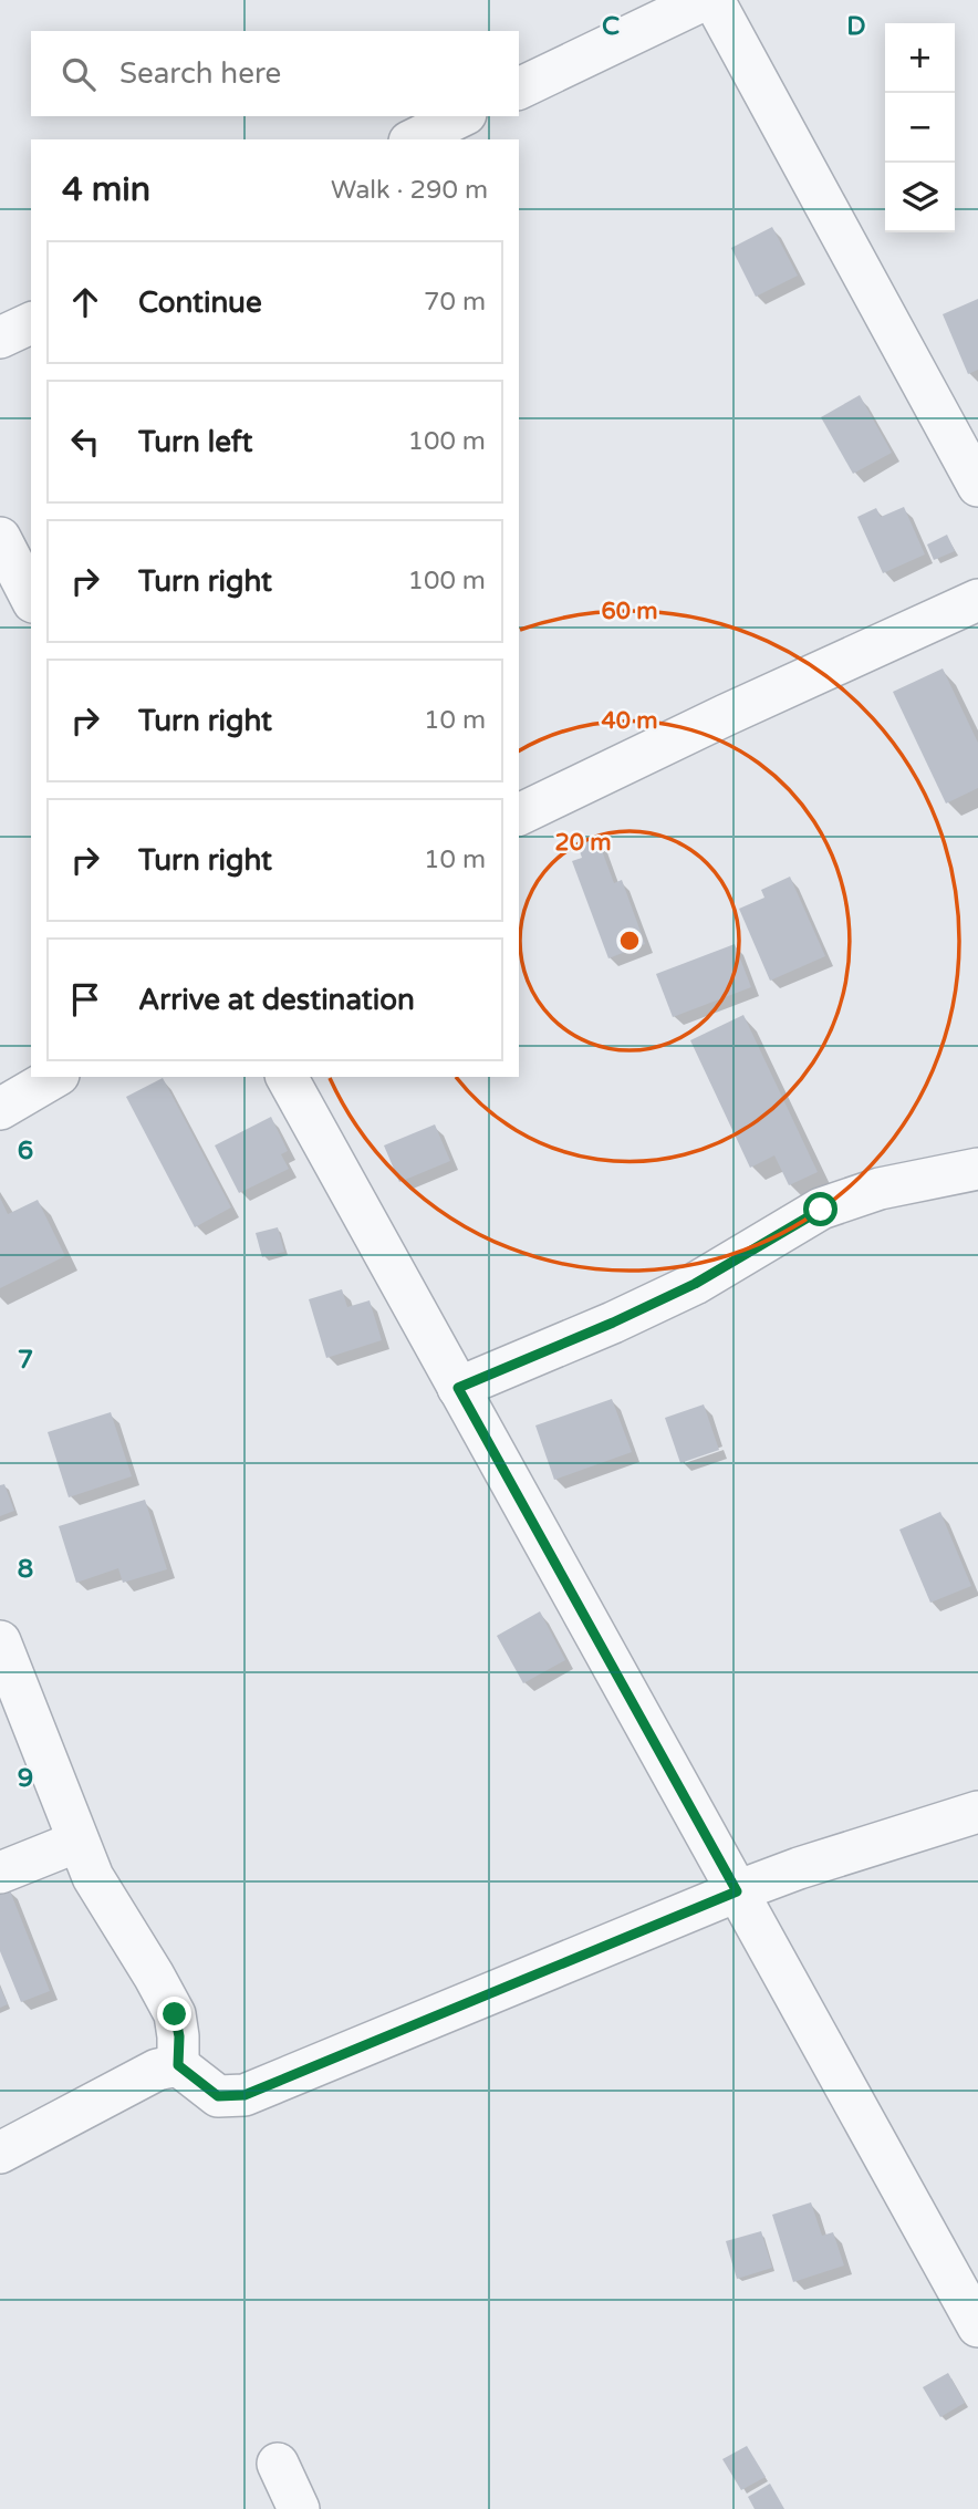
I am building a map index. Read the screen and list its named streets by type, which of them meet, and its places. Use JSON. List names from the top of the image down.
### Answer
{
  "page": {
    "map_buttons": ["+", "−"],
    "search": "Search here",
    "heading": ["4 min", "Walk · 290 m"],
    "list": [
      ["Continue", "70 m"],
      ["Turn left", "100 m"],
      ["Turn right", "100 m"],
      ["Turn right", "10 m"],
      ["Turn right", "10 m"],
      "Arrive at destination"
    ]
  },
  "grid": {
    "columns": ["C", "D"],
    "rows": [
      "6",
      "7",
      "8",
      "9"
    ]
  },
  "rings": ["60 m", "40 m", "20 m"]
}
